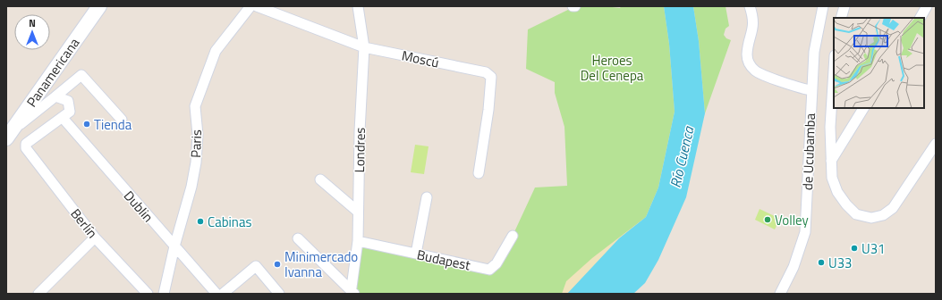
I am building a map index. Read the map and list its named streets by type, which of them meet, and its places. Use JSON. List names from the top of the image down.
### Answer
{
  "streets": {
    "main road": ["Panamericana"],
    "street": [
      "Moscú",
      "Paris",
      "Londres",
      "de Ucubamba",
      "Dublin",
      "Berlín",
      "Budapest"
    ]
  },
  "crossings": [
    ["Moscú", "Londres"],
    ["Paris", "Dublin"],
    ["Londres", "Budapest"],
    ["Dublin", "Berlín"]
  ],
  "water": ["Río Cuenca"],
  "parks": ["Heroes Del Cenepa"],
  "places": [
    "Tienda",
    "Volley",
    "Cabinas",
    "U31",
    "U33",
    "Minimercado Ivanna"
  ],
  "north": "top"
}
